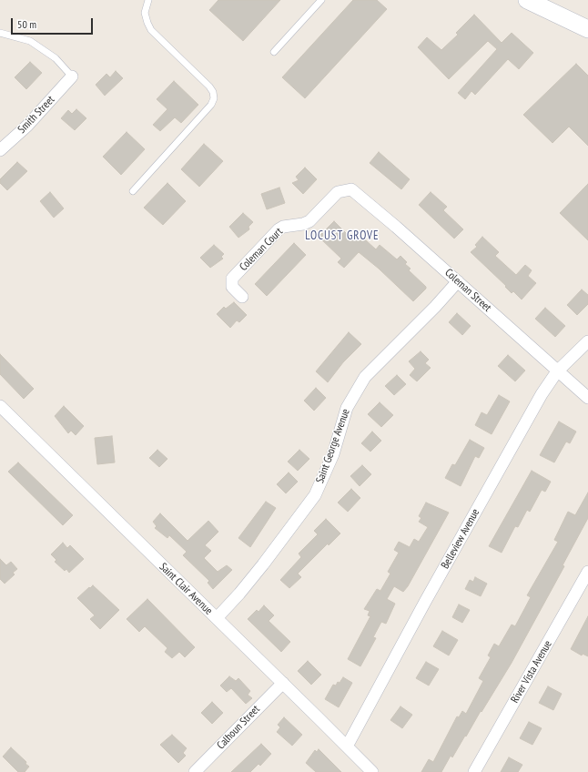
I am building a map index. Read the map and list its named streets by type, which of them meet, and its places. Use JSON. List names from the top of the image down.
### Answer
{
  "streets": {
    "street": [
      "Smith Street",
      "Coleman Court",
      "Coleman Street",
      "Saint George Avenue",
      "Belleview Avenue",
      "Saint Clair Avenue",
      "River Vista Avenue",
      "Calhoun Street"
    ]
  },
  "crossings": [
    ["Coleman Court", "Coleman Street"],
    ["Coleman Street", "Saint George Avenue"],
    ["Coleman Street", "Belleview Avenue"],
    ["Saint George Avenue", "Saint Clair Avenue"],
    ["Belleview Avenue", "Saint Clair Avenue"],
    ["Saint Clair Avenue", "Calhoun Street"]
  ],
  "districts": ["LOCUST GROVE"],
  "scale_bar": "50 m"
}
